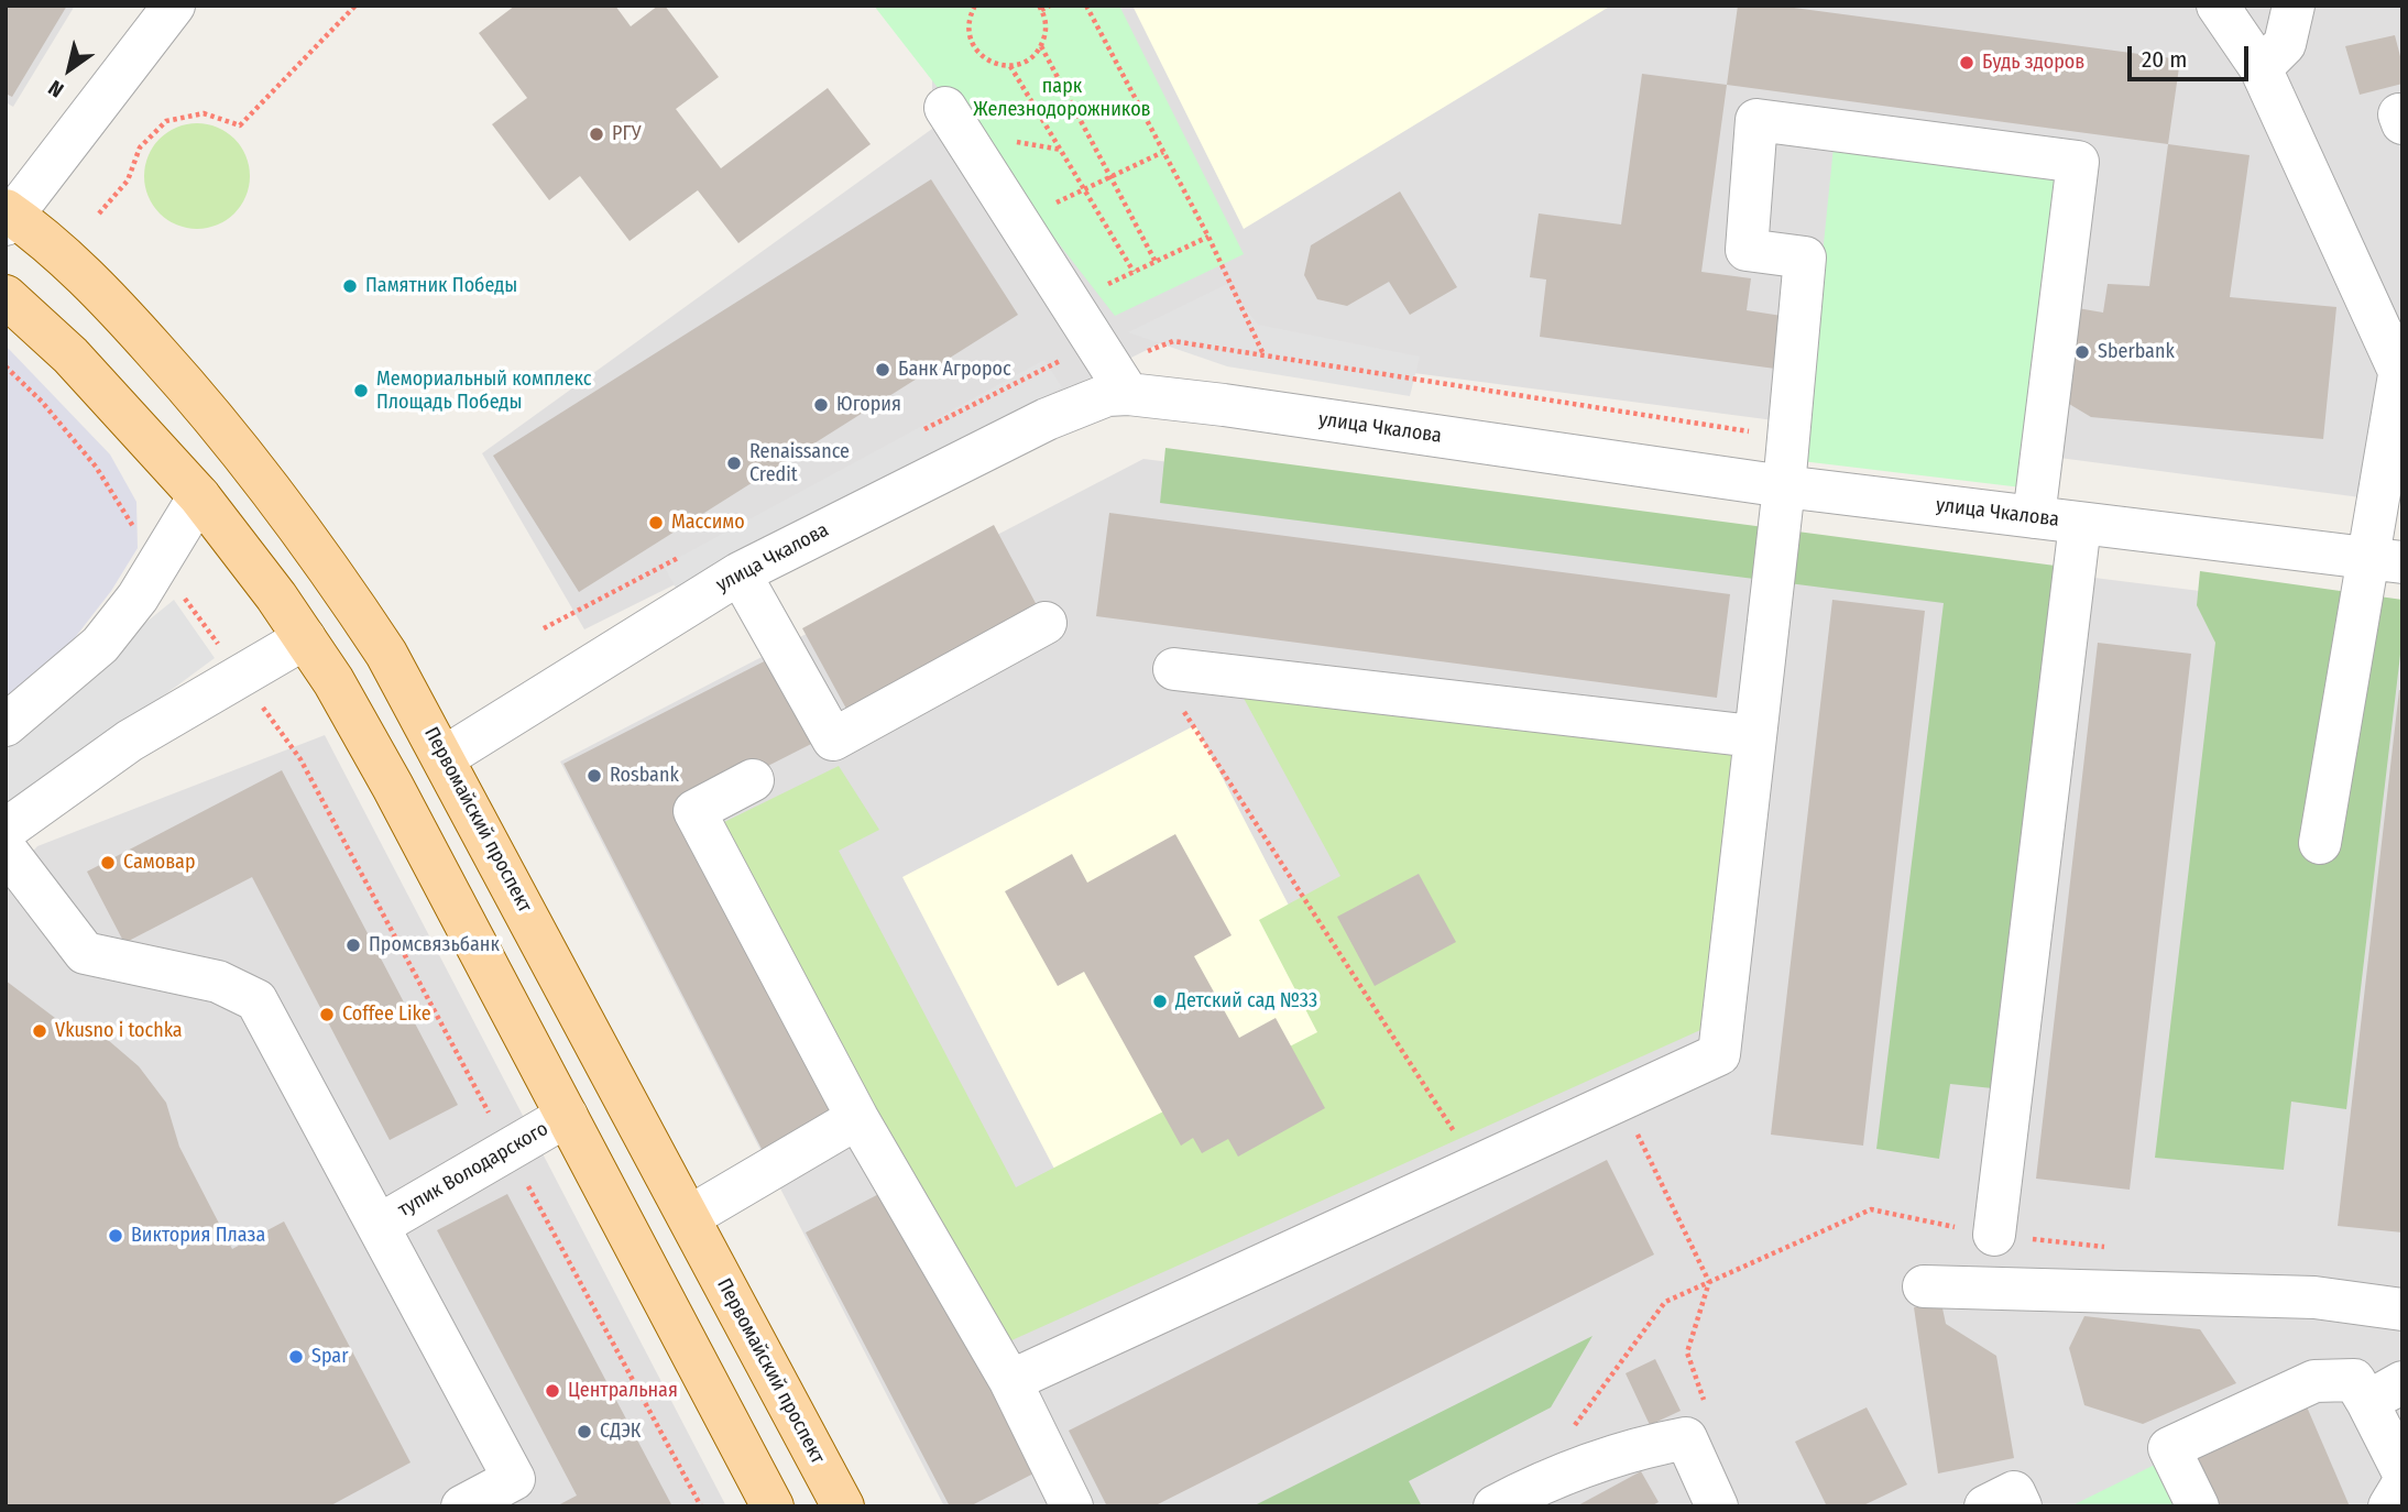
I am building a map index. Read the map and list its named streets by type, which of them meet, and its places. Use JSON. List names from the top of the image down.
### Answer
{
  "streets": {
    "main road": ["Первомайский проспект"],
    "street": ["улица Чкалова", "тупик Володарского"]
  },
  "crossings": [
    ["улица Чкалова", "Первомайский проспект"]
  ],
  "parks": ["парк Железнодорожников"],
  "places": [
    "Будь здоров",
    "РГУ",
    "Памятник Победы",
    "Sberbank",
    "Банк Агророс",
    "Мемориальный комплекс Площадь Победы",
    "Югория",
    "Renaissance Credit",
    "Массимо",
    "Rosbank",
    "Самовар",
    "Промсвязьбанк",
    "Детский сад №33",
    "Coffee Like",
    "Vkusno i tochka",
    "Виктория Плаза",
    "Spar",
    "Центральная",
    "СДЭК"
  ],
  "scale_bar": "20 m",
  "north": "bottom left"
}
